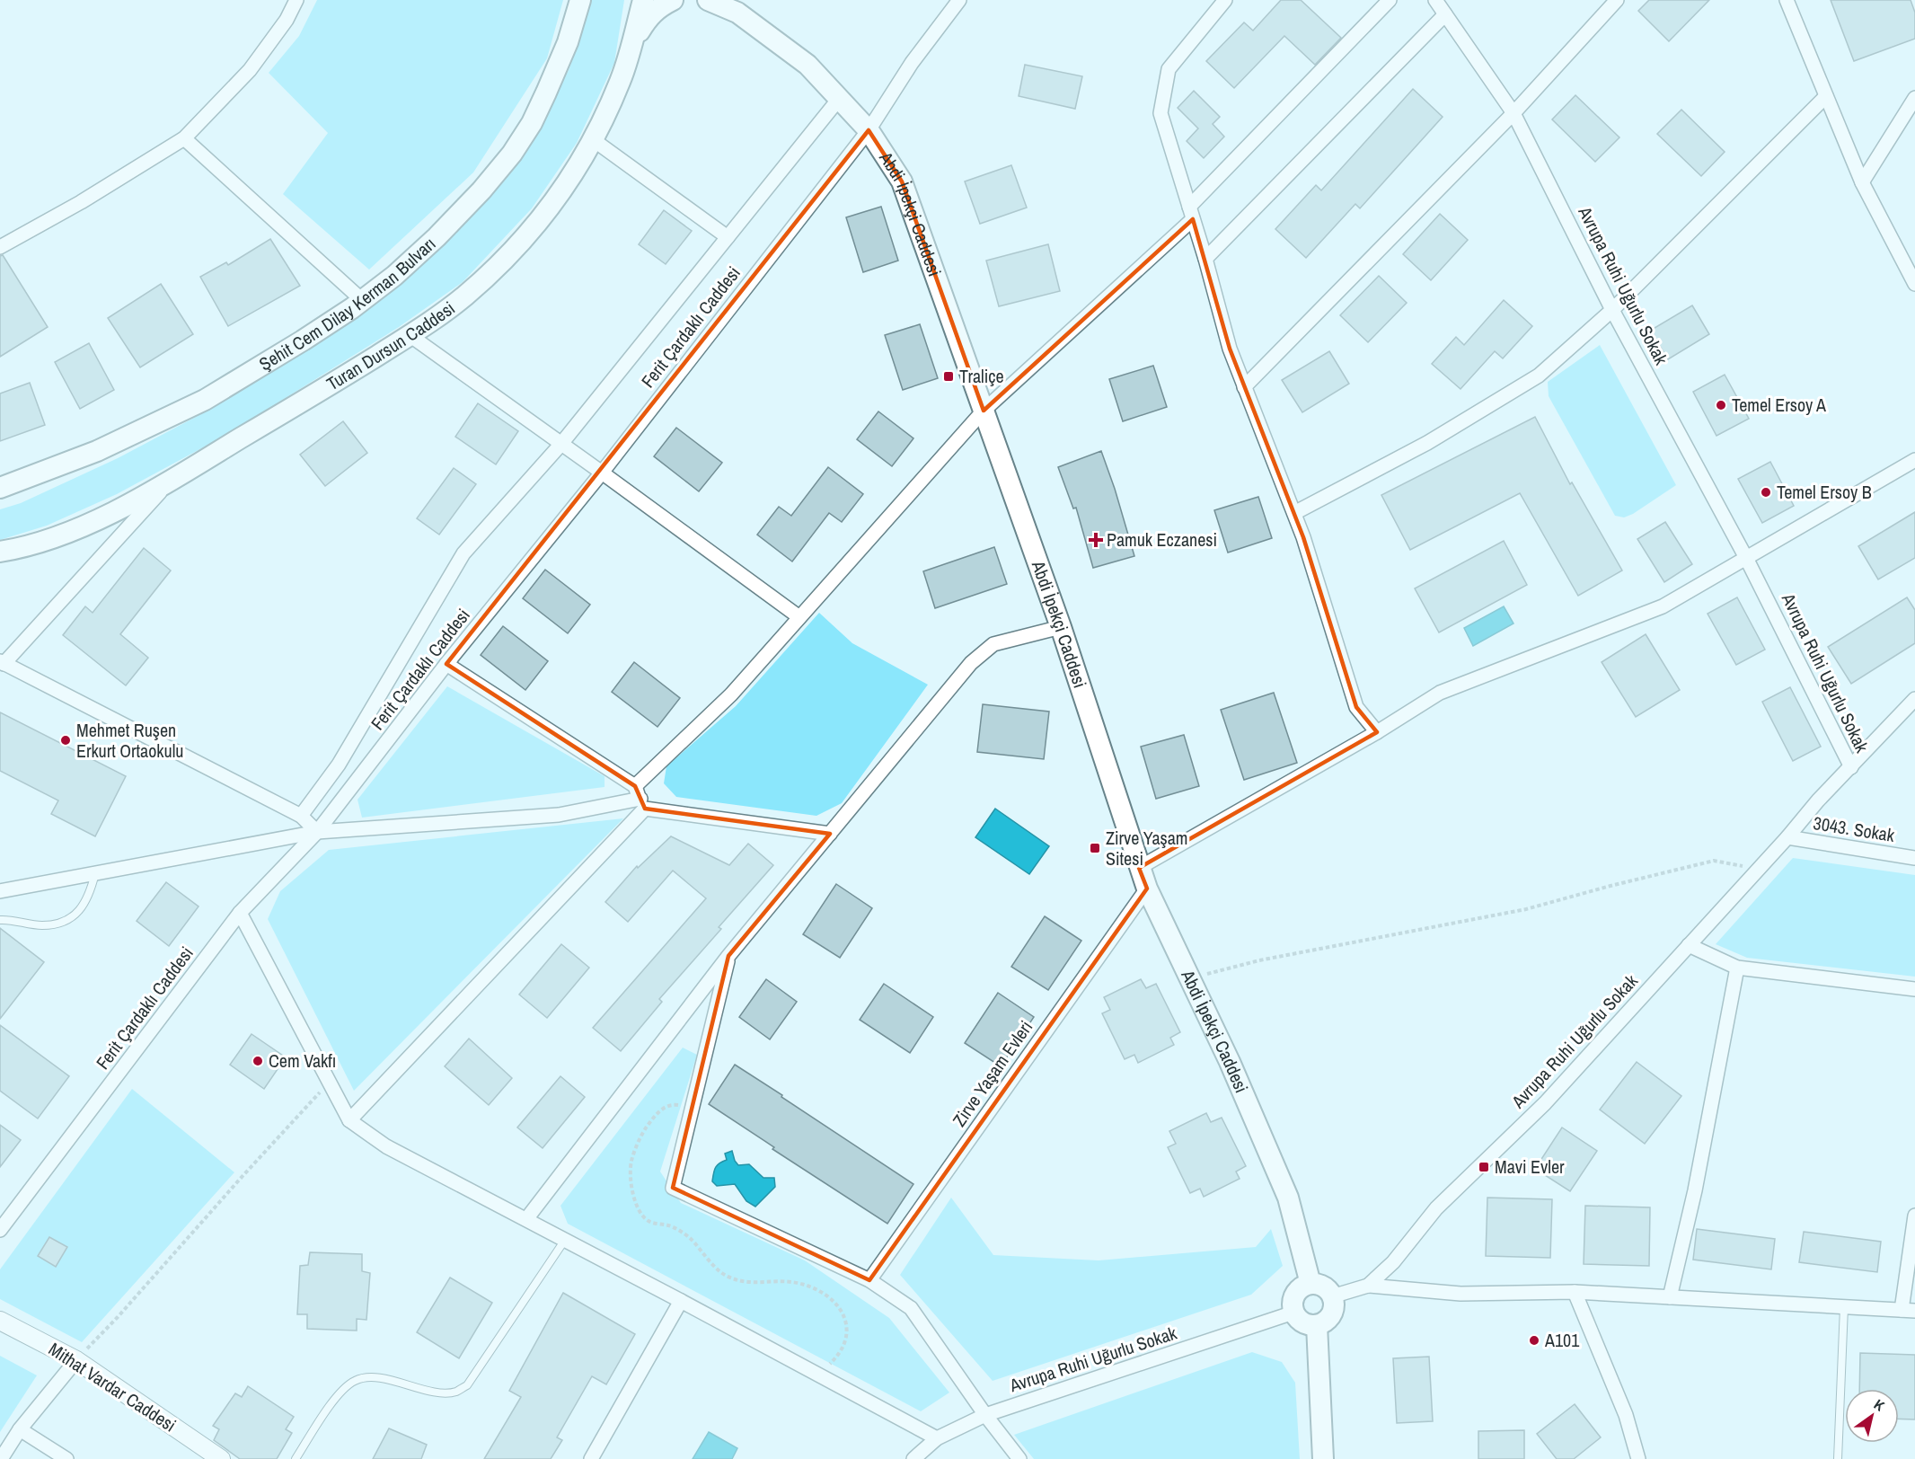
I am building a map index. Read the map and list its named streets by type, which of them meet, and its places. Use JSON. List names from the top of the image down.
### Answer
{
  "streets": {
    "main road": ["Abdi İpekçi Caddesi", "Şehit Cem Dilay Kerman Bulvarı", "Turan Dursun Caddesi"],
    "street": [
      "Avrupa Ruhi Uğurlu Sokak",
      "Ferit Çardaklı Caddesi",
      "3043. Sokak",
      "Zirve Yaşam Evleri",
      "Mithat Vardar Caddesi"
    ]
  },
  "crossings": [
    ["Abdi İpekçi Caddesi", "Avrupa Ruhi Uğurlu Sokak"],
    ["Abdi İpekçi Caddesi", "Ferit Çardaklı Caddesi"],
    ["Abdi İpekçi Caddesi", "Zirve Yaşam Evleri"],
    ["Avrupa Ruhi Uğurlu Sokak", "3043. Sokak"]
  ],
  "places": {
    "transit": ["Traliçe", "Zirve Yaşam Sitesi", "Mavi Evler"],
    "other": [
      "Temel Ersoy A",
      "Temel Ersoy B",
      "Mehmet Ruşen Erkurt Ortaokulu",
      "Cem Vakfı",
      "A101"
    ],
    "health": ["Pamuk Eczanesi"]
  },
  "north": "top right"
}
